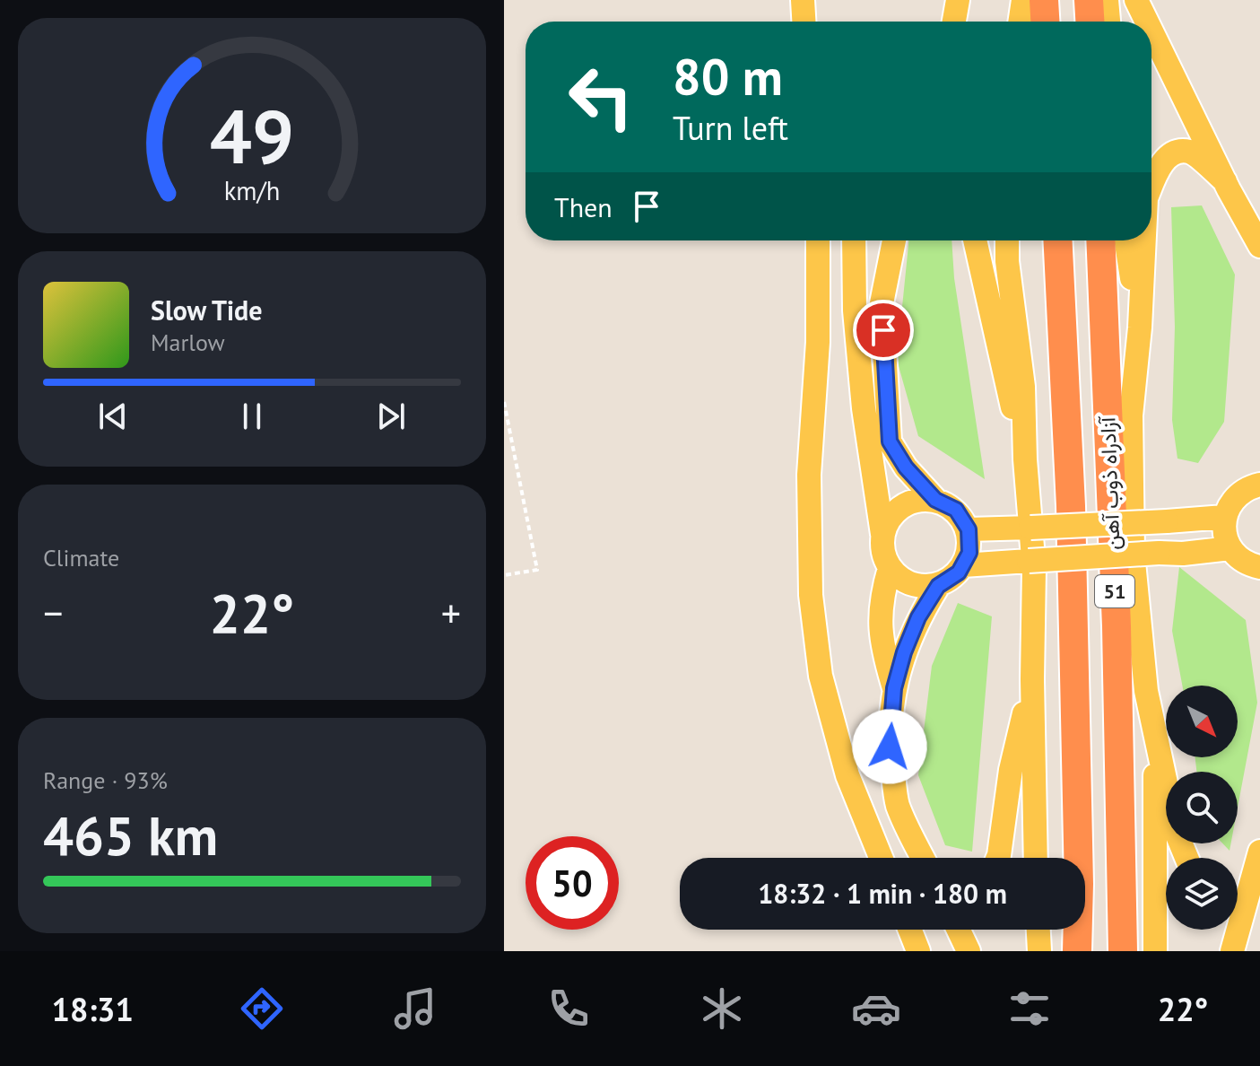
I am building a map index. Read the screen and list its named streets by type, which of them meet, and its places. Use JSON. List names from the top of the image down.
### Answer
{
  "streets": {
    "highway": ["آزادراه ذوب آهن", "51"]
  },
  "north": "bottom right",
  "page": {
    "turn": ["80 m", "Turn left"],
    "then": "Then",
    "song": ["Slow Tide", "Marlow"],
    "tile": [
      "Climate",
      ["Range · 93%", "465 km"]
    ],
    "heat": ["−", "22°", "+"],
    "limit": "50",
    "trip": "18:32 · 1 min · 180 m",
    "tabs": ["18:31", "22°"],
    "gauge": ["49", "km/h"]
  }
}
